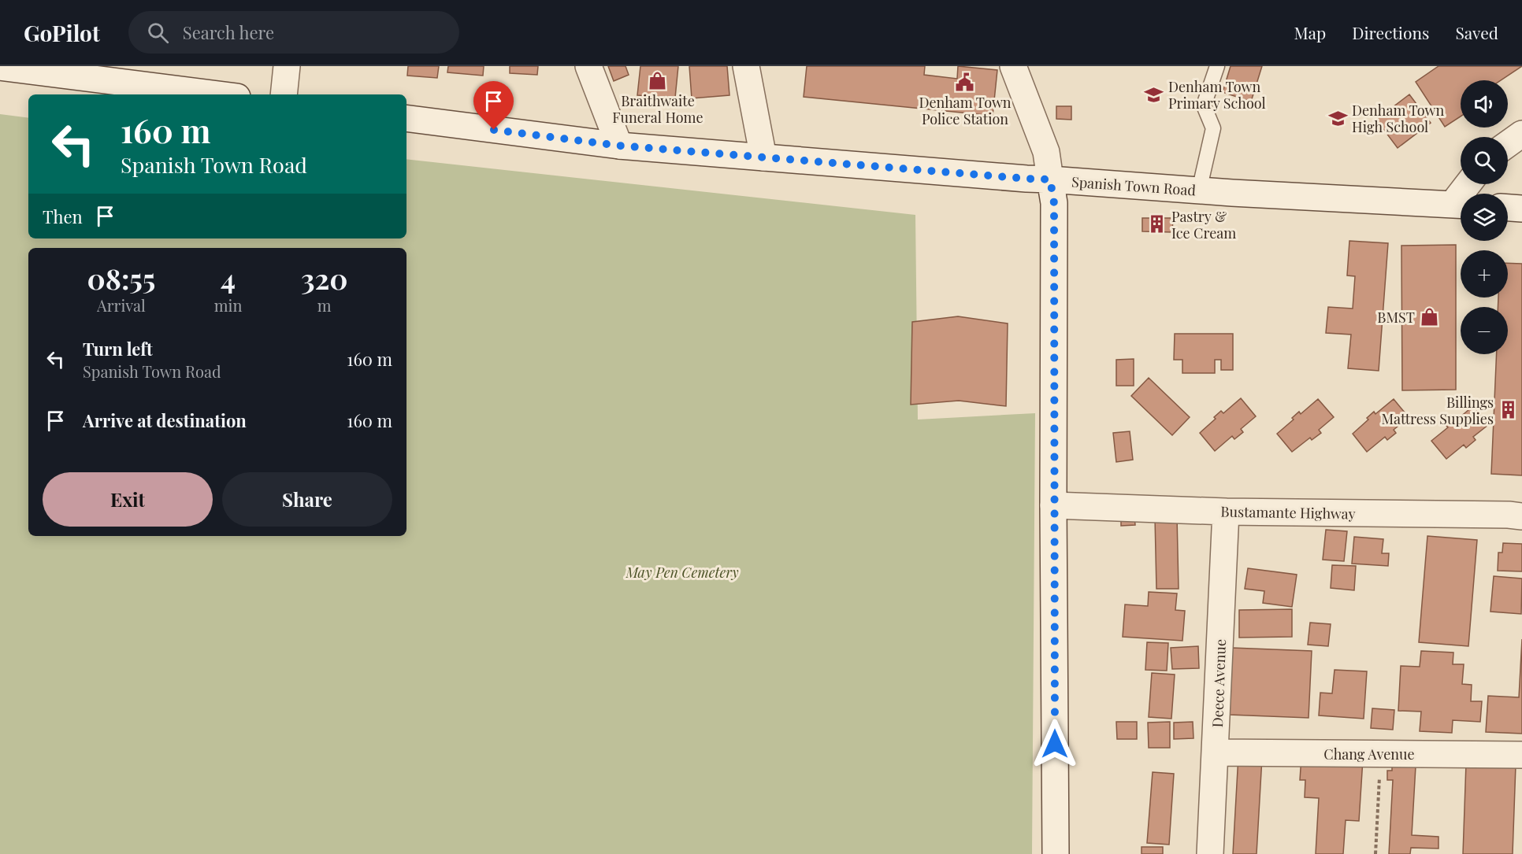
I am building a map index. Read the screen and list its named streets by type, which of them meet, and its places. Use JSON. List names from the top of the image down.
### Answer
{
  "streets": {
    "street": [
      "Spanish Town Road",
      "Bustamante Highway",
      "Deece Avenue",
      "Chang Avenue"
    ]
  },
  "crossings": [
    ["Bustamante Highway", "Deece Avenue"],
    ["Deece Avenue", "Chang Avenue"]
  ],
  "parks": ["May Pen Cemetery"],
  "places": {
    "shop": ["Braithwaite Funeral Home", "BMST"],
    "public building": ["Denham Town Police Station"],
    "school or university": ["Denham Town Primary School", "Denham Town High School"],
    "building": ["Pastry & Ice Cream", "Billings Mattress Supplies"]
  },
  "page": {
    "header": "GoPilot",
    "search": "Search here",
    "nav": ["Map", "Directions", "Saved"],
    "map_buttons": ["+", "−"],
    "turn": ["160 m", "Spanish Town Road"],
    "then": "Then",
    "eta": [
      "08:55",
      "Arrival",
      "4",
      "min",
      "320",
      "m"
    ],
    "list": [
      {
        "name": "Turn left",
        "note": "Spanish Town Road",
        "value": "160 m"
      },
      {
        "name": "Arrive at destination",
        "value": "160 m"
      }
    ],
    "buttons": ["Exit", "Share"]
  }
}
